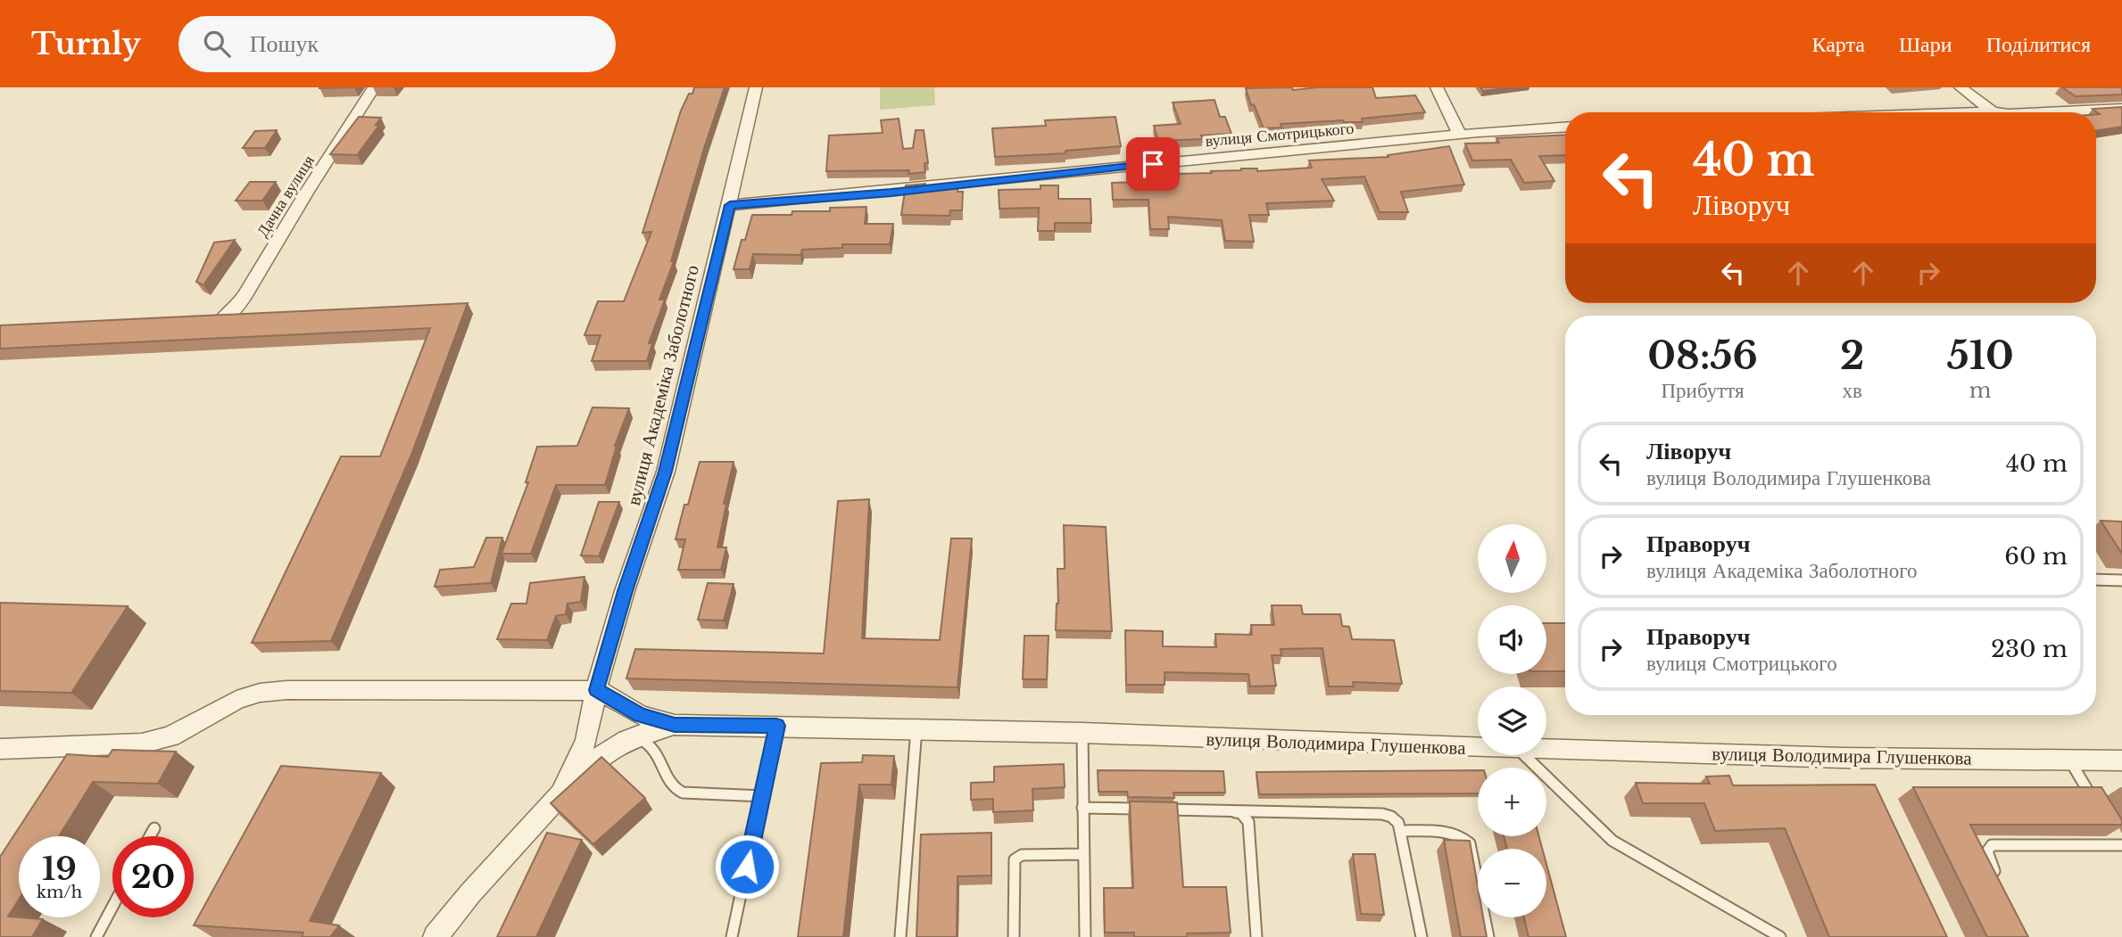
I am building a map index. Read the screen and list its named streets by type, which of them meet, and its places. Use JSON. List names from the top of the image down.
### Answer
{
  "streets": {
    "street": [
      "вулиця Смотрицького",
      "Дачна вулиця",
      "вулиця Академіка Заболотного",
      "вулиця Володимира Глушенкова"
    ]
  },
  "crossings": [
    ["вулиця Смотрицького", "вулиця Академіка Заболотного"],
    ["вулиця Академіка Заболотного", "вулиця Володимира Глушенкова"]
  ],
  "north": "top",
  "page": {
    "header": "Turnly",
    "search": "Пошук",
    "nav": ["Карта", "Шари", "Поділитися"],
    "turn": ["40 m", "Ліворуч"],
    "eta": [
      "08:56",
      "Прибуття",
      "2",
      "хв",
      "510",
      "m"
    ],
    "list": [
      {
        "name": "Ліворуч",
        "note": "вулиця Володимира Глушенкова",
        "value": "40 m"
      },
      {
        "name": "Праворуч",
        "note": "вулиця Академіка Заболотного",
        "value": "60 m"
      },
      {
        "name": "Праворуч",
        "note": "вулиця Смотрицького",
        "value": "230 m"
      }
    ],
    "map_buttons": ["+", "−"],
    "speed": "19 km/h",
    "limit": "20"
  }
}
